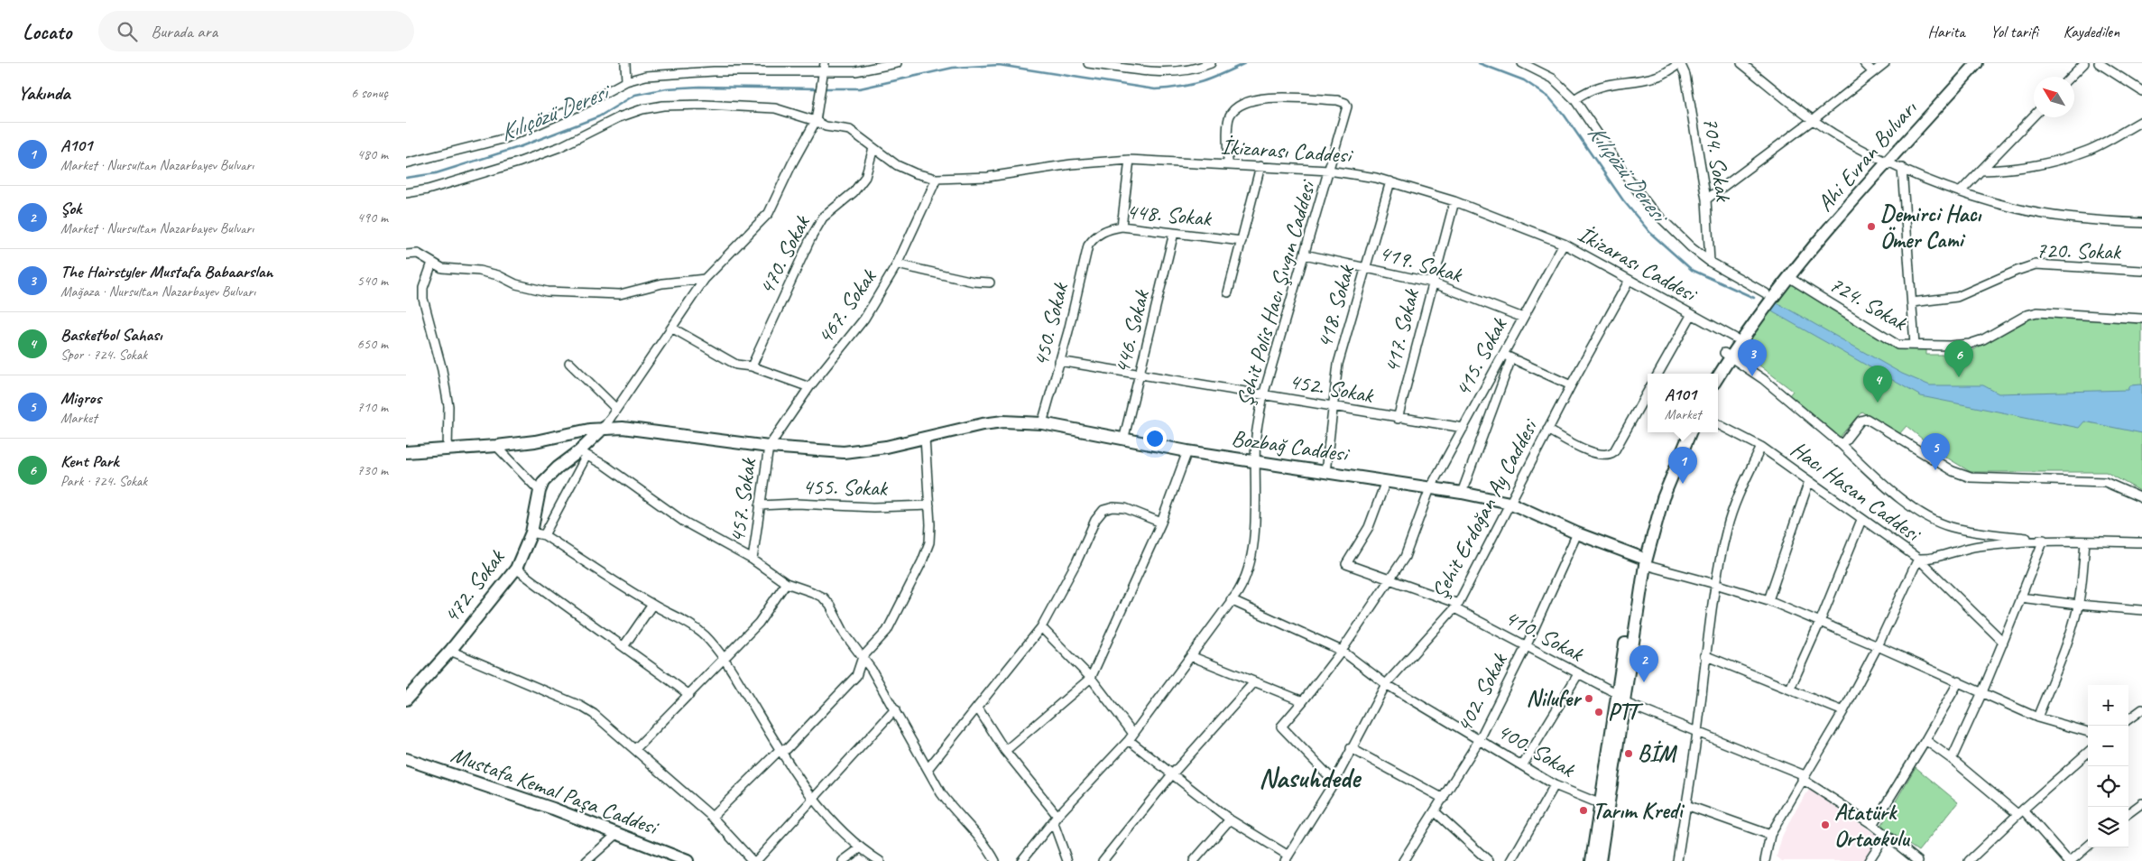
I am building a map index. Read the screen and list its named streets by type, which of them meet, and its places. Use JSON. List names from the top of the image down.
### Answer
{
  "streets": {
    "street": [
      "İkizarası Caddesi",
      "Ahi Evran Bulvarı",
      "704. Sokak",
      "448. Sokak",
      "720. Sokak",
      "470. Sokak",
      "419. Sokak",
      "Şehit Polis Hacı Şıvgın Caddesi",
      "724. Sokak",
      "467. Sokak",
      "418. Sokak",
      "450. Sokak",
      "417. Sokak",
      "446. Sokak",
      "415. Sokak",
      "452. Sokak",
      "Bozbağ Caddesi",
      "455. Sokak",
      "Hacı Hasan Caddesi",
      "457. Sokak",
      "Şehit Erdoğan Ay Caddesi",
      "472. Sokak",
      "410. Sokak",
      "402. Sokak",
      "400. Sokak",
      "Mustafa Kemal Paşa Caddesi"
    ]
  },
  "crossings": [
    ["İkizarası Caddesi", "470. Sokak"],
    ["İkizarası Caddesi", "Şehit Polis Hacı Şıvgın Caddesi"],
    ["İkizarası Caddesi", "467. Sokak"],
    ["İkizarası Caddesi", "418. Sokak"],
    ["İkizarası Caddesi", "417. Sokak"],
    ["İkizarası Caddesi", "415. Sokak"],
    ["İkizarası Caddesi", "Şehit Erdoğan Ay Caddesi"],
    ["Ahi Evran Bulvarı", "724. Sokak"],
    ["448. Sokak", "450. Sokak"],
    ["448. Sokak", "446. Sokak"],
    ["419. Sokak", "Şehit Polis Hacı Şıvgın Caddesi"],
    ["419. Sokak", "418. Sokak"],
    ["419. Sokak", "417. Sokak"],
    ["419. Sokak", "415. Sokak"],
    ["Şehit Polis Hacı Şıvgın Caddesi", "452. Sokak"],
    ["Şehit Polis Hacı Şıvgın Caddesi", "Bozbağ Caddesi"],
    ["Şehit Polis Hacı Şıvgın Caddesi", "400. Sokak"],
    ["467. Sokak", "Bozbağ Caddesi"],
    ["467. Sokak", "457. Sokak"],
    ["418. Sokak", "452. Sokak"],
    ["418. Sokak", "Bozbağ Caddesi"],
    ["450. Sokak", "452. Sokak"],
    ["450. Sokak", "Bozbağ Caddesi"],
    ["417. Sokak", "452. Sokak"],
    ["446. Sokak", "452. Sokak"],
    ["446. Sokak", "Bozbağ Caddesi"],
    ["415. Sokak", "452. Sokak"],
    ["415. Sokak", "Bozbağ Caddesi"],
    ["415. Sokak", "Şehit Erdoğan Ay Caddesi"],
    ["415. Sokak", "410. Sokak"],
    ["415. Sokak", "400. Sokak"],
    ["Bozbağ Caddesi", "457. Sokak"],
    ["Bozbağ Caddesi", "Şehit Erdoğan Ay Caddesi"],
    ["Bozbağ Caddesi", "472. Sokak"],
    ["Bozbağ Caddesi", "410. Sokak"],
    ["Bozbağ Caddesi", "402. Sokak"],
    ["455. Sokak", "457. Sokak"],
    ["Şehit Erdoğan Ay Caddesi", "410. Sokak"],
    ["Şehit Erdoğan Ay Caddesi", "400. Sokak"],
    ["410. Sokak", "402. Sokak"],
    ["402. Sokak", "400. Sokak"]
  ],
  "districts": ["Nasuhdede"],
  "water": ["Kılıçözü Deresi"],
  "places": [
    "Demirci Hacı Ömer Cami",
    "Nilufer",
    "PTT",
    "BİM",
    "Tarım Kredi",
    "Atatürk Ortaokulu"
  ],
  "north": "top left",
  "page": {
    "header": "Locato",
    "search": "Burada ara",
    "nav": ["Harita", "Yol tarifi", "Kaydedilen"],
    "heading": ["Yakında", "6 sonuç"],
    "list": [
      {
        "mark": "1",
        "name": "A101",
        "note": "Market · Nursultan Nazarbayev Bulvarı",
        "value": "480 m"
      },
      {
        "mark": "2",
        "name": "Şok",
        "note": "Market · Nursultan Nazarbayev Bulvarı",
        "value": "490 m"
      },
      {
        "mark": "3",
        "name": "The Hairstyler Mustafa Babaarslan",
        "note": "Mağaza · Nursultan Nazarbayev Bulvarı",
        "value": "540 m"
      },
      {
        "mark": "4",
        "name": "Basketbol Sahası",
        "note": "Spor · 724. Sokak",
        "value": "650 m"
      },
      {
        "mark": "5",
        "name": "Migros",
        "note": "Market",
        "value": "710 m"
      },
      {
        "mark": "6",
        "name": "Kent Park",
        "note": "Park · 724. Sokak",
        "value": "730 m"
      }
    ],
    "pins": [
      "3",
      "6",
      "4",
      "5",
      "1",
      "2"
    ],
    "popup": ["A101", "Market"],
    "map_buttons": ["+", "−"]
  }
}
